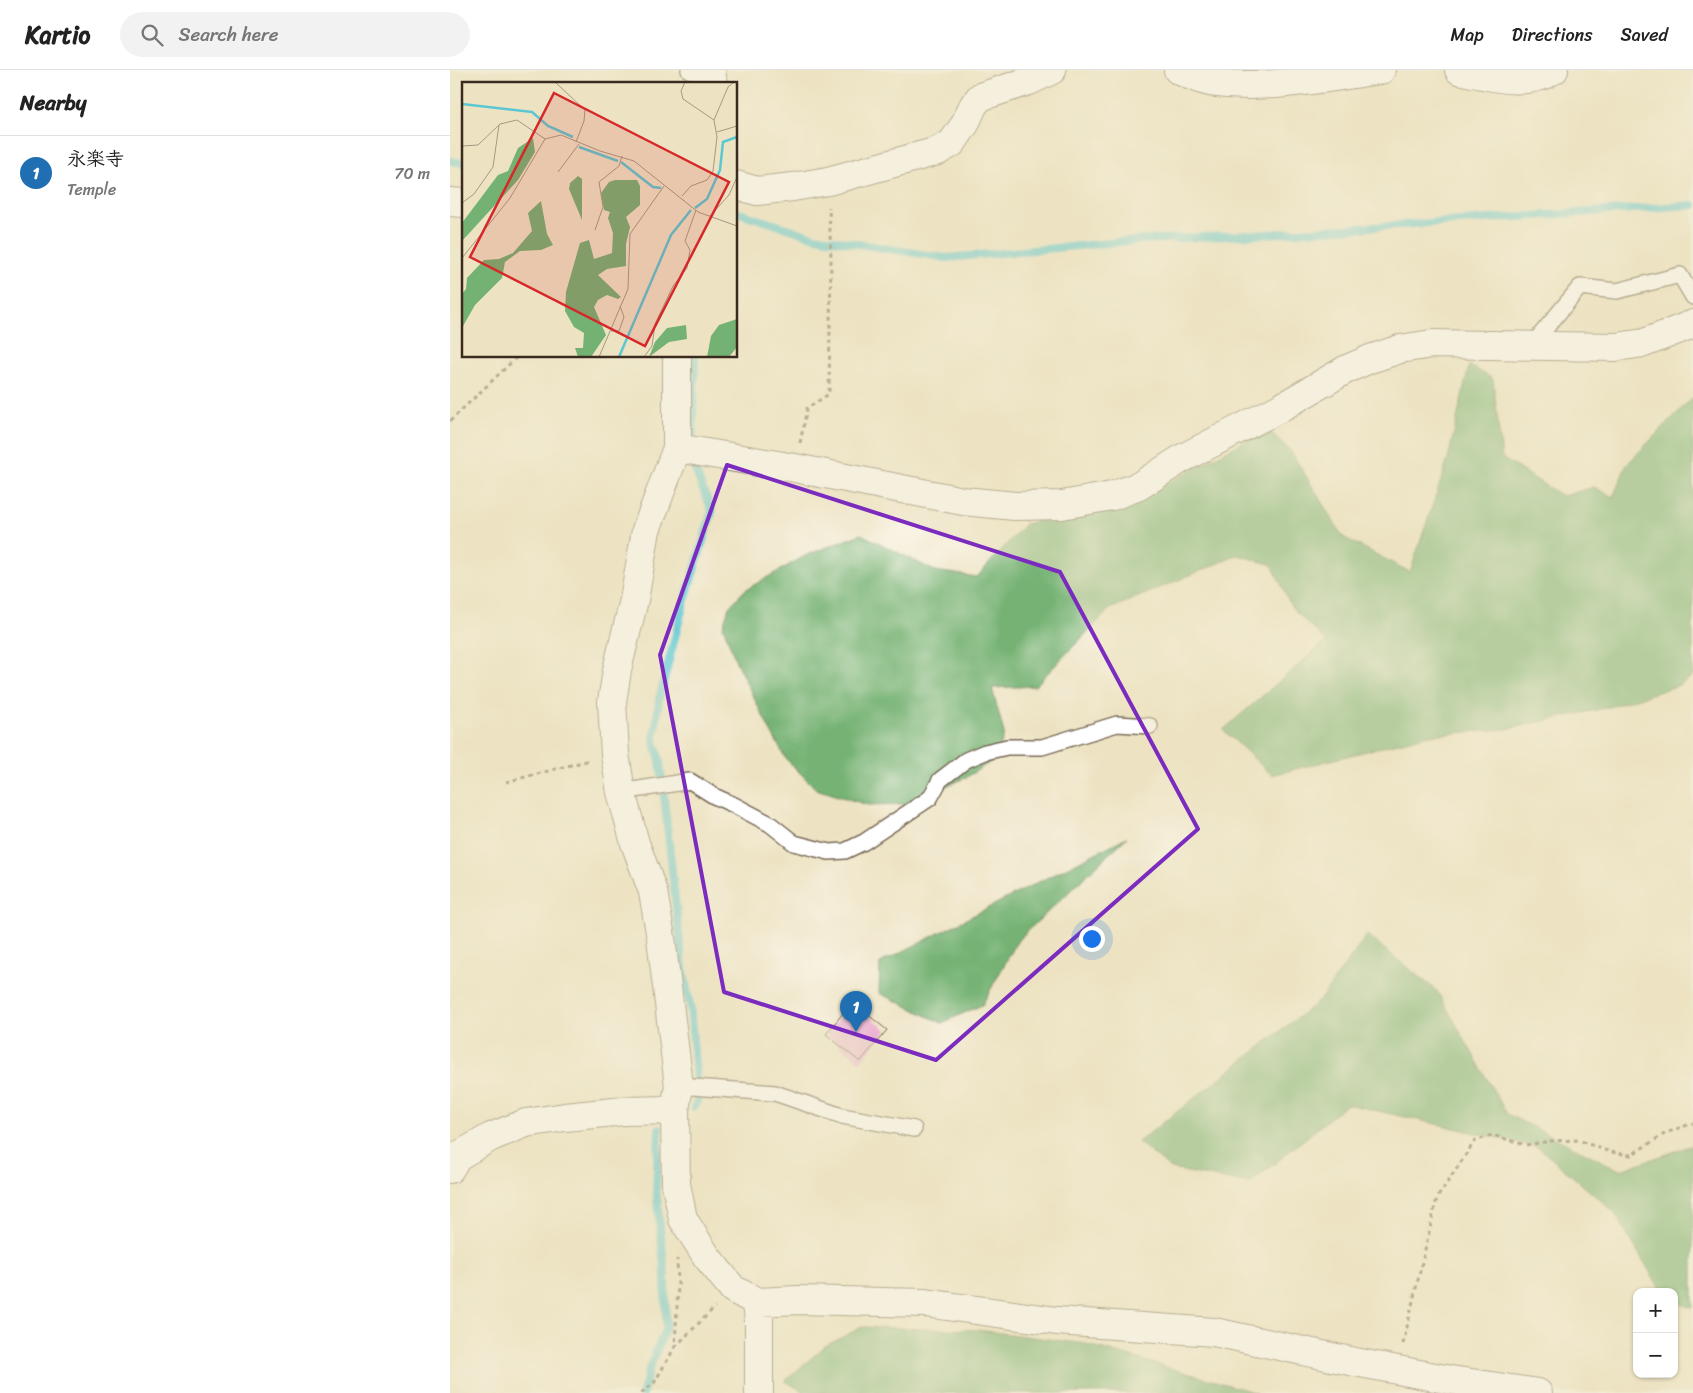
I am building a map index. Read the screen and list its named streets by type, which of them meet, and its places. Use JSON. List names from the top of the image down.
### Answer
{
  "page": {
    "header": "Kartio",
    "search": "Search here",
    "nav": ["Map", "Directions", "Saved"],
    "heading": "Nearby",
    "list": [
      {
        "mark": "1",
        "name": "永楽寺",
        "note": "Temple",
        "value": "70 m"
      }
    ],
    "pins": "1",
    "map_buttons": ["+", "−"]
  }
}
